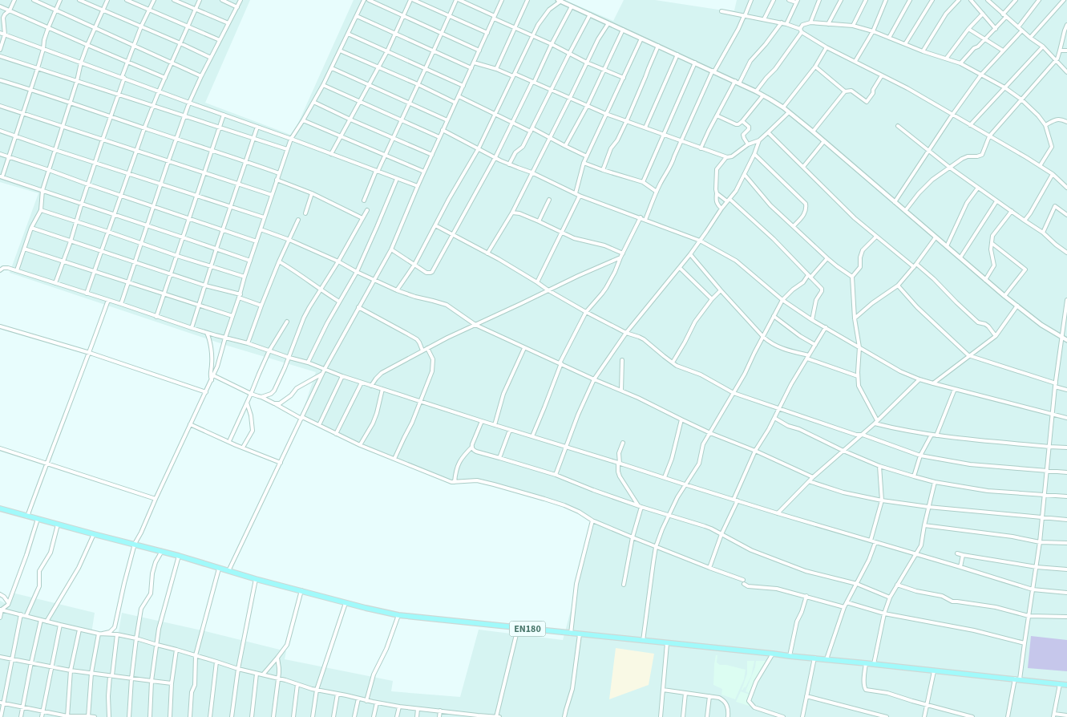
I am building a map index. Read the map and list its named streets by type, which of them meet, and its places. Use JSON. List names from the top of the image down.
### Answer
{
  "streets": {
    "main road": ["EN180"]
  }
}
